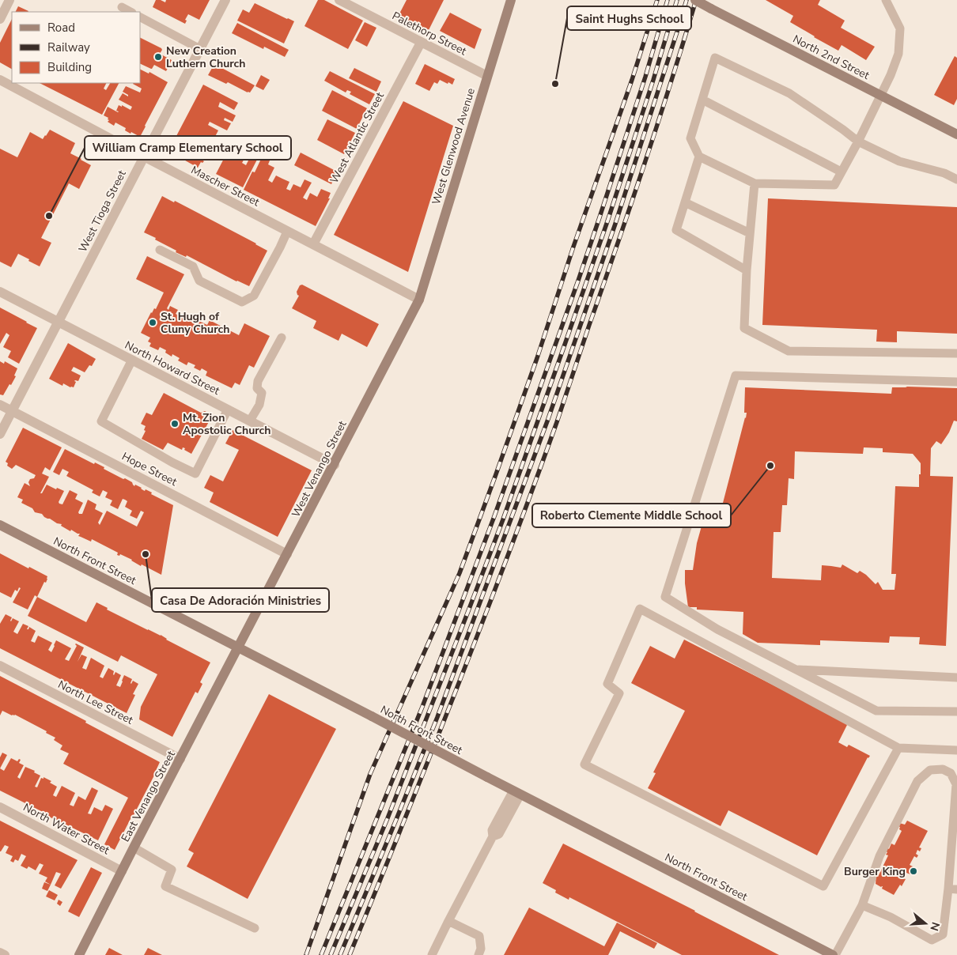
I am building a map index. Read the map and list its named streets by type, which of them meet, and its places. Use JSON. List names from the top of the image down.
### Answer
{
  "streets": {
    "street": [
      "Palethorp Street",
      "North 2nd Street",
      "West Atlantic Street",
      "West Glenwood Avenue",
      "Mascher Street",
      "West Tioga Street",
      "North Howard Street",
      "Hope Street",
      "West Venango Street",
      "North Front Street",
      "North Lee Street",
      "East Venango Street",
      "North Water Street"
    ]
  },
  "crossings": [
    ["Palethorp Street", "West Atlantic Street"],
    ["Palethorp Street", "West Glenwood Avenue"],
    ["West Atlantic Street", "Mascher Street"],
    ["West Glenwood Avenue", "Mascher Street"],
    ["West Glenwood Avenue", "West Venango Street"],
    ["Mascher Street", "West Tioga Street"],
    ["Mascher Street", "West Venango Street"],
    ["West Tioga Street", "North Howard Street"],
    ["West Tioga Street", "Hope Street"],
    ["North Howard Street", "West Venango Street"],
    ["Hope Street", "West Venango Street"],
    ["West Venango Street", "North Front Street"],
    ["West Venango Street", "East Venango Street"],
    ["North Front Street", "East Venango Street"],
    ["North Lee Street", "East Venango Street"],
    ["East Venango Street", "North Water Street"]
  ],
  "places": [
    "New Creation Luthern Church",
    "Saint Hughs School",
    "William Cramp Elementary School",
    "St. Hugh of Cluny Church",
    "Mt. Zion Apostolic Church",
    "Roberto Clemente Middle School",
    "Casa De Adoración Ministries",
    "Burger King"
  ],
  "legend": ["Road", "Railway", "Building"],
  "north": "right"
}
